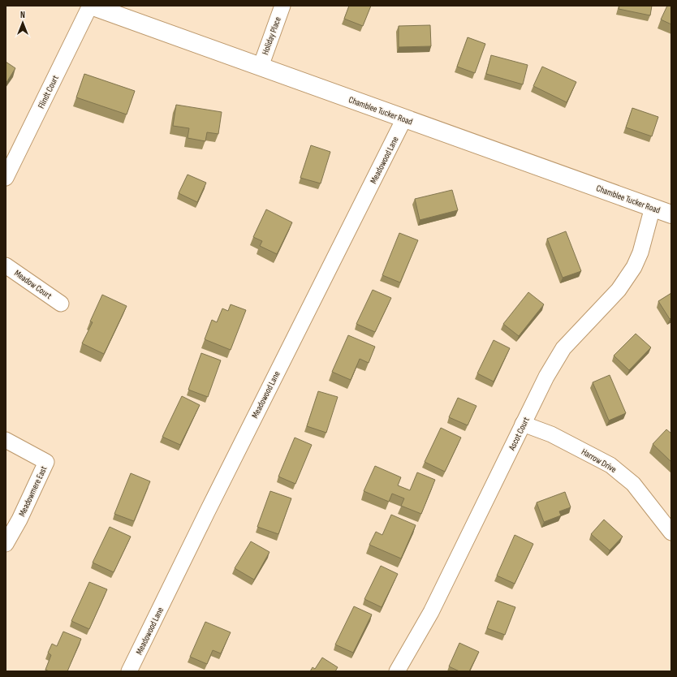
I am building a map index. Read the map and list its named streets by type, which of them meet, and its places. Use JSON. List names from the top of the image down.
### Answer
{
  "streets": {
    "main road": ["Chamblee Tucker Road"],
    "street": [
      "Holiday Place",
      "Flindt Court",
      "Meadowood Lane",
      "Meadow Court",
      "Ascot Court",
      "Harrow Drive",
      "Meadowmere East"
    ]
  },
  "crossings": [
    ["Holiday Place", "Chamblee Tucker Road"],
    ["Flindt Court", "Chamblee Tucker Road"],
    ["Chamblee Tucker Road", "Meadowood Lane"],
    ["Chamblee Tucker Road", "Ascot Court"],
    ["Ascot Court", "Harrow Drive"]
  ],
  "north": "top"
}
